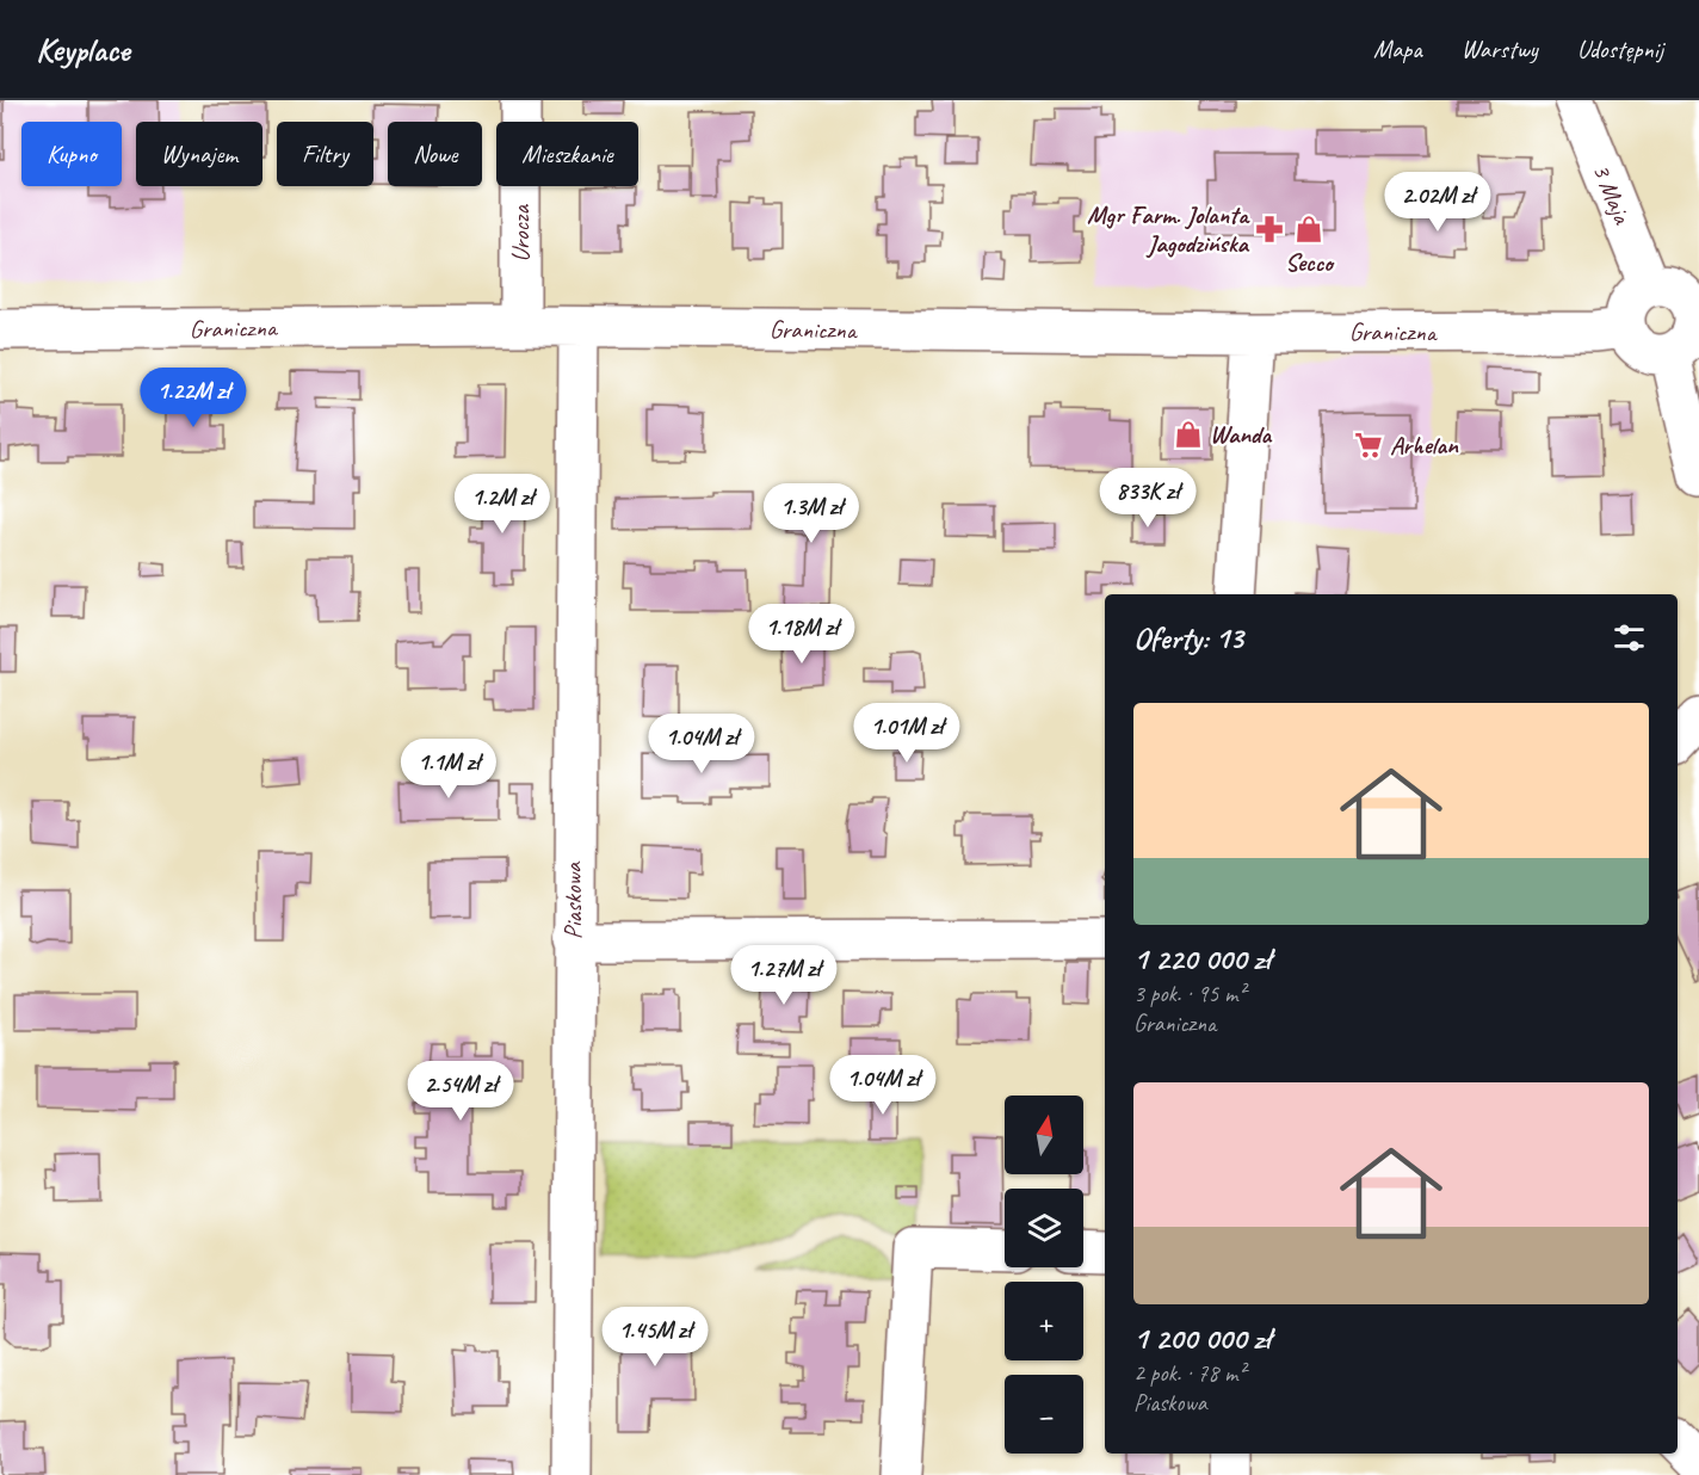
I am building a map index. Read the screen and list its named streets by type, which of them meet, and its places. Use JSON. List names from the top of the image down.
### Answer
{
  "streets": {
    "street": [
      "3 Maja",
      "Urocza",
      "Graniczna",
      "Piaskowa"
    ]
  },
  "crossings": [
    ["3 Maja", "Graniczna"],
    ["Urocza", "Graniczna"],
    ["Graniczna", "Piaskowa"]
  ],
  "places": {
    "pharmacy": ["Mgr Farm. Jolanta Jagodzińska"],
    "shop": ["Secco", "Wanda"],
    "supermarket": ["Arhelan"]
  },
  "north": "top",
  "page": {
    "header": "Keyplace",
    "nav": ["Mapa", "Warstwy", "Udostępnij"],
    "chip": [
      "Kupno",
      "Wynajem",
      "Filtry",
      "Nowe",
      "Mieszkanie"
    ],
    "price": [
      "2.02M zł",
      "1.22M zł",
      "833K zł",
      "1.2M zł",
      "1.3M zł",
      "1.18M zł",
      "1.01M zł",
      "1.04M zł",
      "1.1M zł",
      "1.27M zł",
      "1.04M zł",
      "2.54M zł",
      "1.45M zł"
    ],
    "heading": "Oferty: 13",
    "list": [
      {
        "name": "1 220 000 zł",
        "note": "3 pok. · 95 m² · Graniczna"
      },
      {
        "name": "1 200 000 zł",
        "note": "2 pok. · 78 m² · Piaskowa"
      }
    ],
    "map_buttons": ["+", "−"]
  }
}
